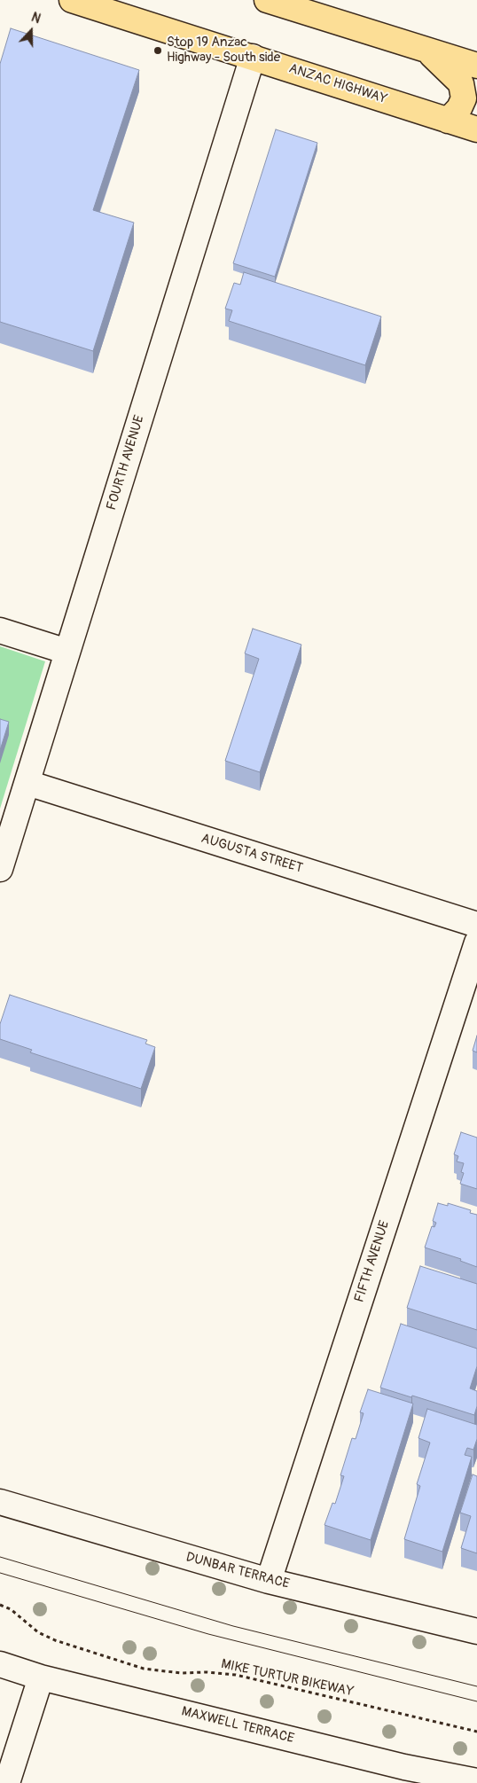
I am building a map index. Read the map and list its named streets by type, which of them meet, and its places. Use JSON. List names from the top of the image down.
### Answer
{
  "streets": {
    "highway": ["ANZAC HIGHWAY"],
    "street": [
      "FOURTH AVENUE",
      "AUGUSTA STREET",
      "FIFTH AVENUE",
      "DUNBAR TERRACE",
      "MAXWELL TERRACE"
    ],
    "path": ["MIKE TURTUR BIKEWAY"]
  },
  "crossings": [
    ["ANZAC HIGHWAY", "FOURTH AVENUE"],
    ["FOURTH AVENUE", "AUGUSTA STREET"],
    ["FIFTH AVENUE", "DUNBAR TERRACE"]
  ],
  "places": ["Stop 19 Anzac Highway - South side"],
  "north": "top"
}
